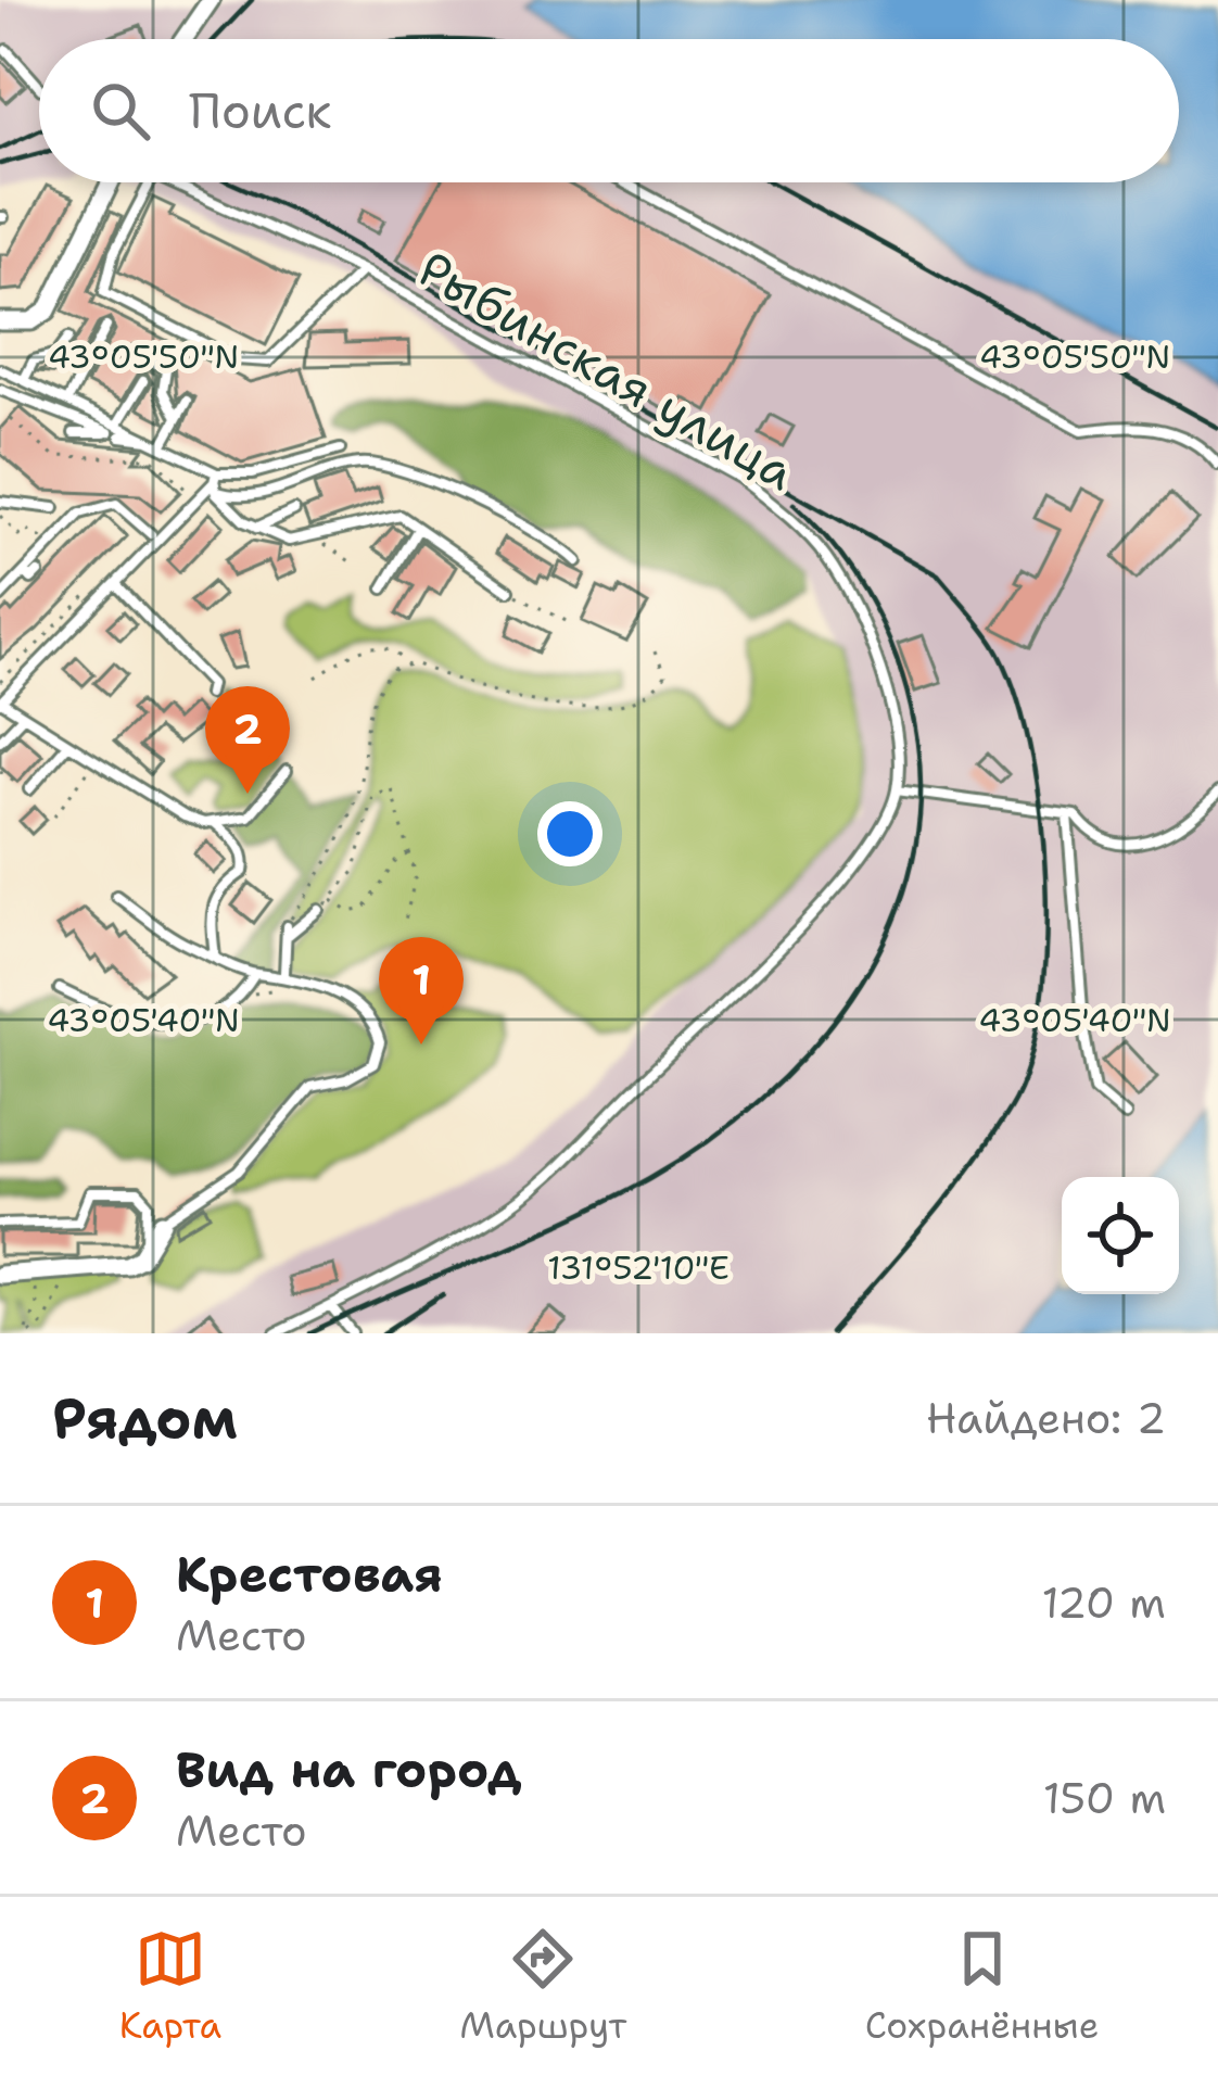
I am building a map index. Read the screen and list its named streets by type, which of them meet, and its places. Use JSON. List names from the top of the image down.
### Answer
{
  "streets": {
    "lane": ["Рыбинская улица"]
  },
  "page": {
    "search": "Поиск",
    "pins": ["2", "1"],
    "heading": ["Рядом", "Найдено: 2"],
    "list": [
      {
        "mark": "1",
        "name": "Крестовая",
        "note": "Место",
        "value": "120 m"
      },
      {
        "mark": "2",
        "name": "Вид на город",
        "note": "Место",
        "value": "150 m"
      }
    ],
    "nav": ["Карта", "Маршрут", "Сохранённые"]
  },
  "coordinates": ["43°05'50\"N", "43°05'40\"N", "131°52'10\"E"]
}
